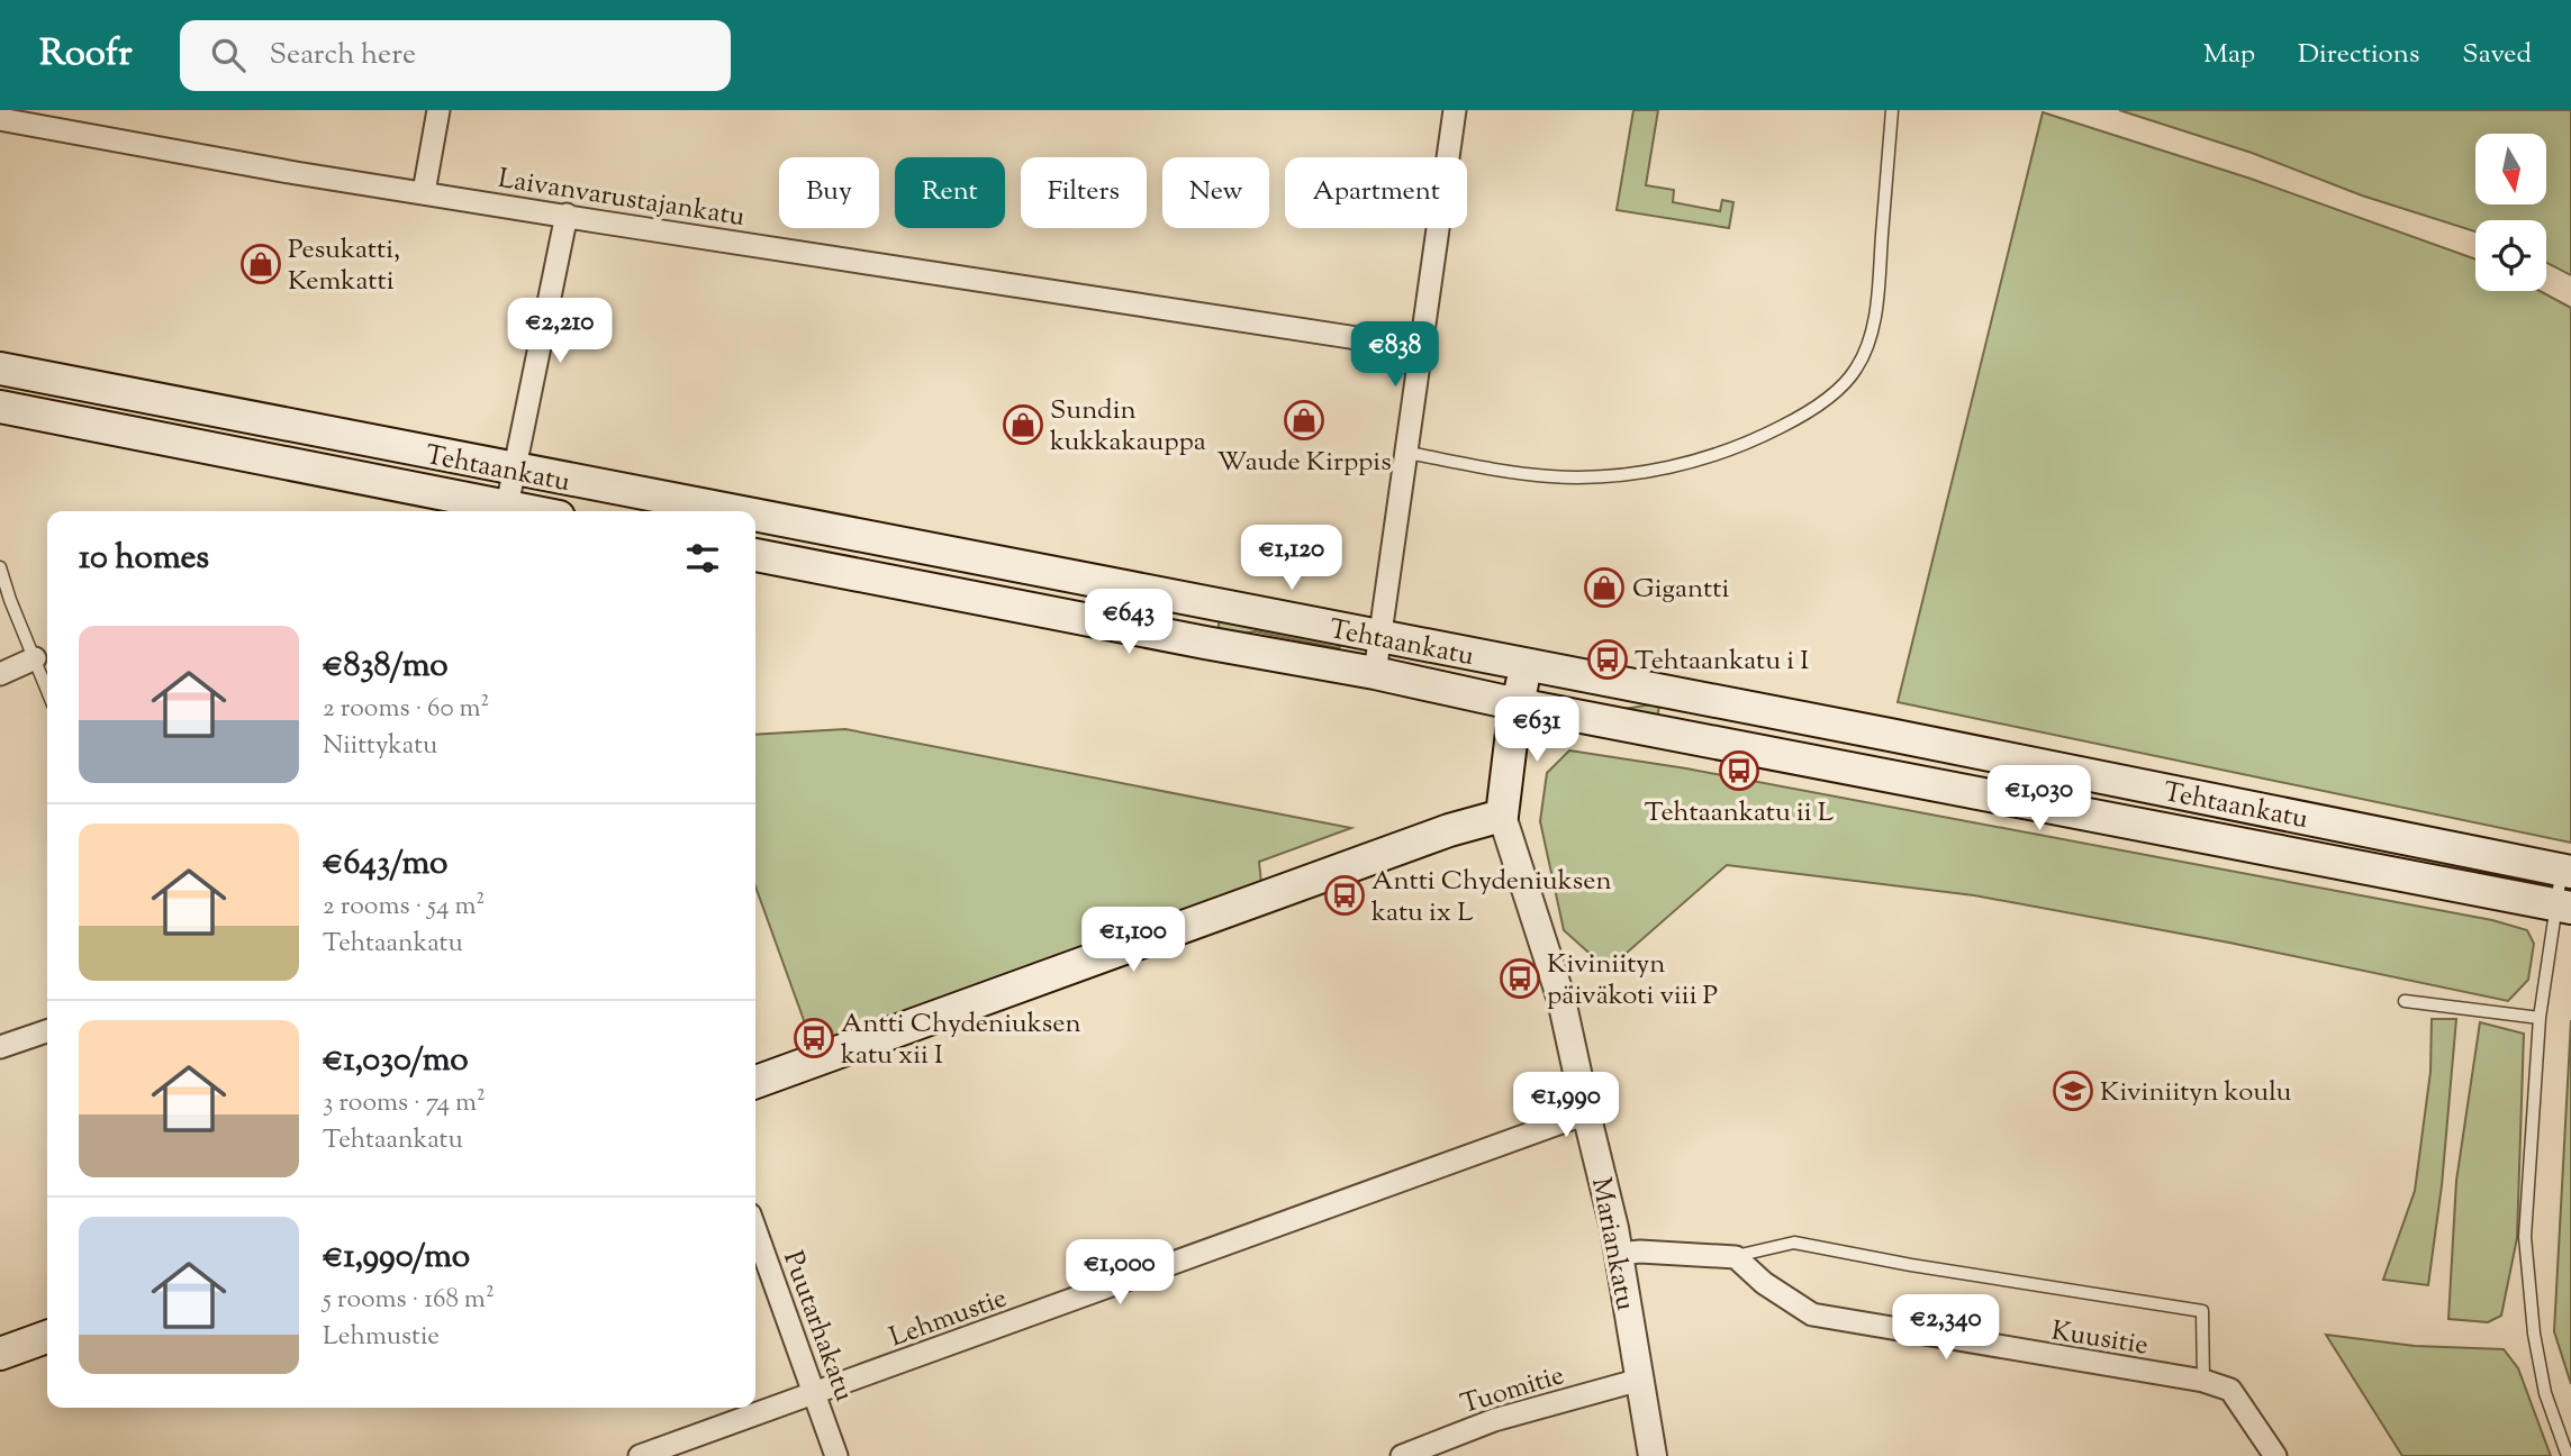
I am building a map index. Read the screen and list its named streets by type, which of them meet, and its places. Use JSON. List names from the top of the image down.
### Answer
{
  "streets": {
    "main road": ["Tehtaankatu", "Mariankatu"],
    "street": [
      "Laivanvarustajankatu",
      "Lehmustie",
      "Puutarhakatu",
      "Kuusitie",
      "Tuomitie"
    ]
  },
  "crossings": [
    ["Tehtaankatu", "Mariankatu"],
    ["Mariankatu", "Lehmustie"],
    ["Mariankatu", "Tuomitie"],
    ["Lehmustie", "Puutarhakatu"]
  ],
  "places": {
    "shop": [
      "Pesukatti, Kemkatti",
      "Waude Kirppis",
      "Sundin kukkakauppa",
      "Gigantti"
    ],
    "bus stop": [
      "Tehtaankatu i I",
      "Tehtaankatu ii L",
      "Antti Chydeniuksen katu ix L",
      "Kiviniityn päiväkoti viii P",
      "Antti Chydeniuksen katu xii I"
    ],
    "school or university": ["Kiviniityn koulu"]
  },
  "north": "bottom",
  "page": {
    "header": "Roofr",
    "search": "Search here",
    "nav": ["Map", "Directions", "Saved"],
    "chip": [
      "Buy",
      "Rent",
      "Filters",
      "New",
      "Apartment"
    ],
    "price": [
      "€2,210",
      "€838",
      "€1,120",
      "€643",
      "€631",
      "€1,030",
      "€1,100",
      "€1,990",
      "€1,000",
      "€2,340"
    ],
    "heading": "10 homes",
    "list": [
      {
        "name": "€838/mo",
        "note": "2 rooms · 60 m² · Niittykatu"
      },
      {
        "name": "€643/mo",
        "note": "2 rooms · 54 m² · Tehtaankatu"
      },
      {
        "name": "€1,030/mo",
        "note": "3 rooms · 74 m² · Tehtaankatu"
      },
      {
        "name": "€1,990/mo",
        "note": "5 rooms · 168 m² · Lehmustie"
      }
    ]
  }
}
